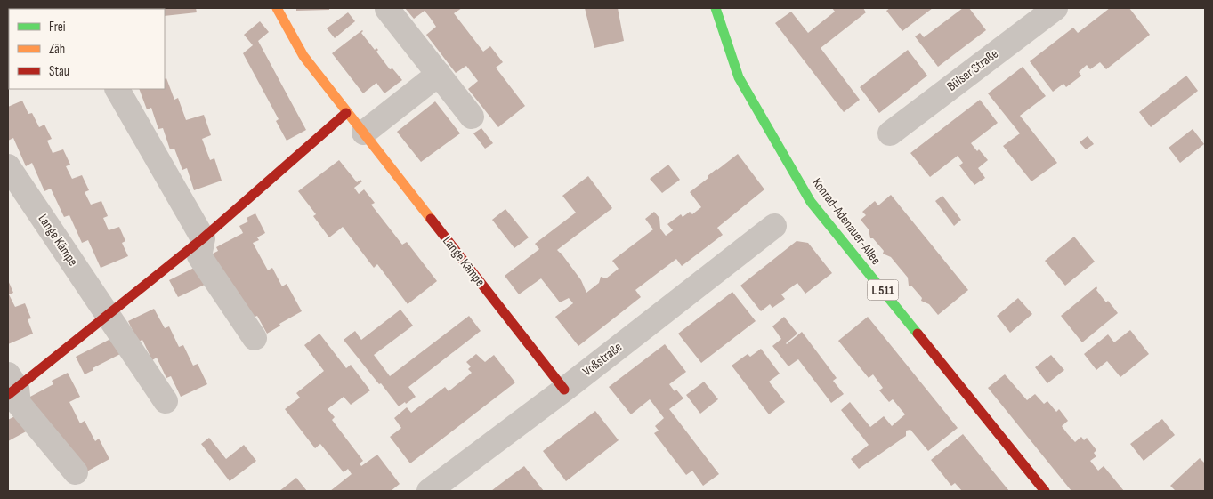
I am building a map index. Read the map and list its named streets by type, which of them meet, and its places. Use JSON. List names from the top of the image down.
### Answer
{
  "streets": {
    "street": [
      "Bülser Straße",
      "Konrad-Adenauer-Allee",
      "Lange Kämpe",
      "L 511",
      "Voßstraße"
    ]
  },
  "crossings": [
    ["Lange Kämpe", "Voßstraße"]
  ],
  "legend": ["Frei", "Zäh", "Stau"]
}
